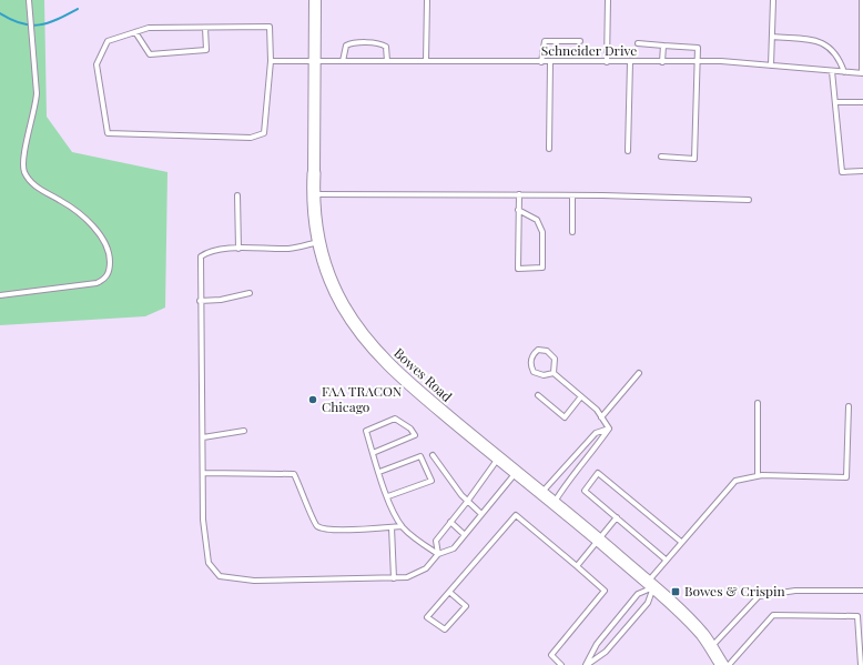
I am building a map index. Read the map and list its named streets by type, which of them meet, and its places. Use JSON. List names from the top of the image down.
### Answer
{
  "streets": {
    "main road": ["Bowes Road"],
    "lane": ["Schneider Drive"]
  },
  "crossings": [
    ["Schneider Drive", "Bowes Road"]
  ],
  "places": {
    "other": ["FAA TRACON Chicago"],
    "transit": ["Bowes & Crispin"]
  }
}
